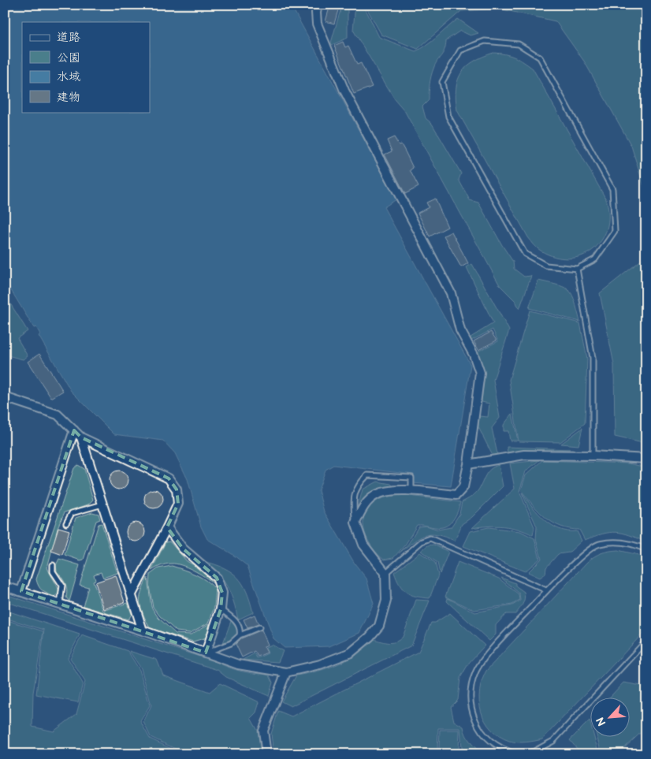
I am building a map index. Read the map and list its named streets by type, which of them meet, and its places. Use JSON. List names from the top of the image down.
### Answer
{
  "legend": [
    "道路",
    "公園",
    "水域",
    "建物"
  ],
  "north": "bottom left"
}
